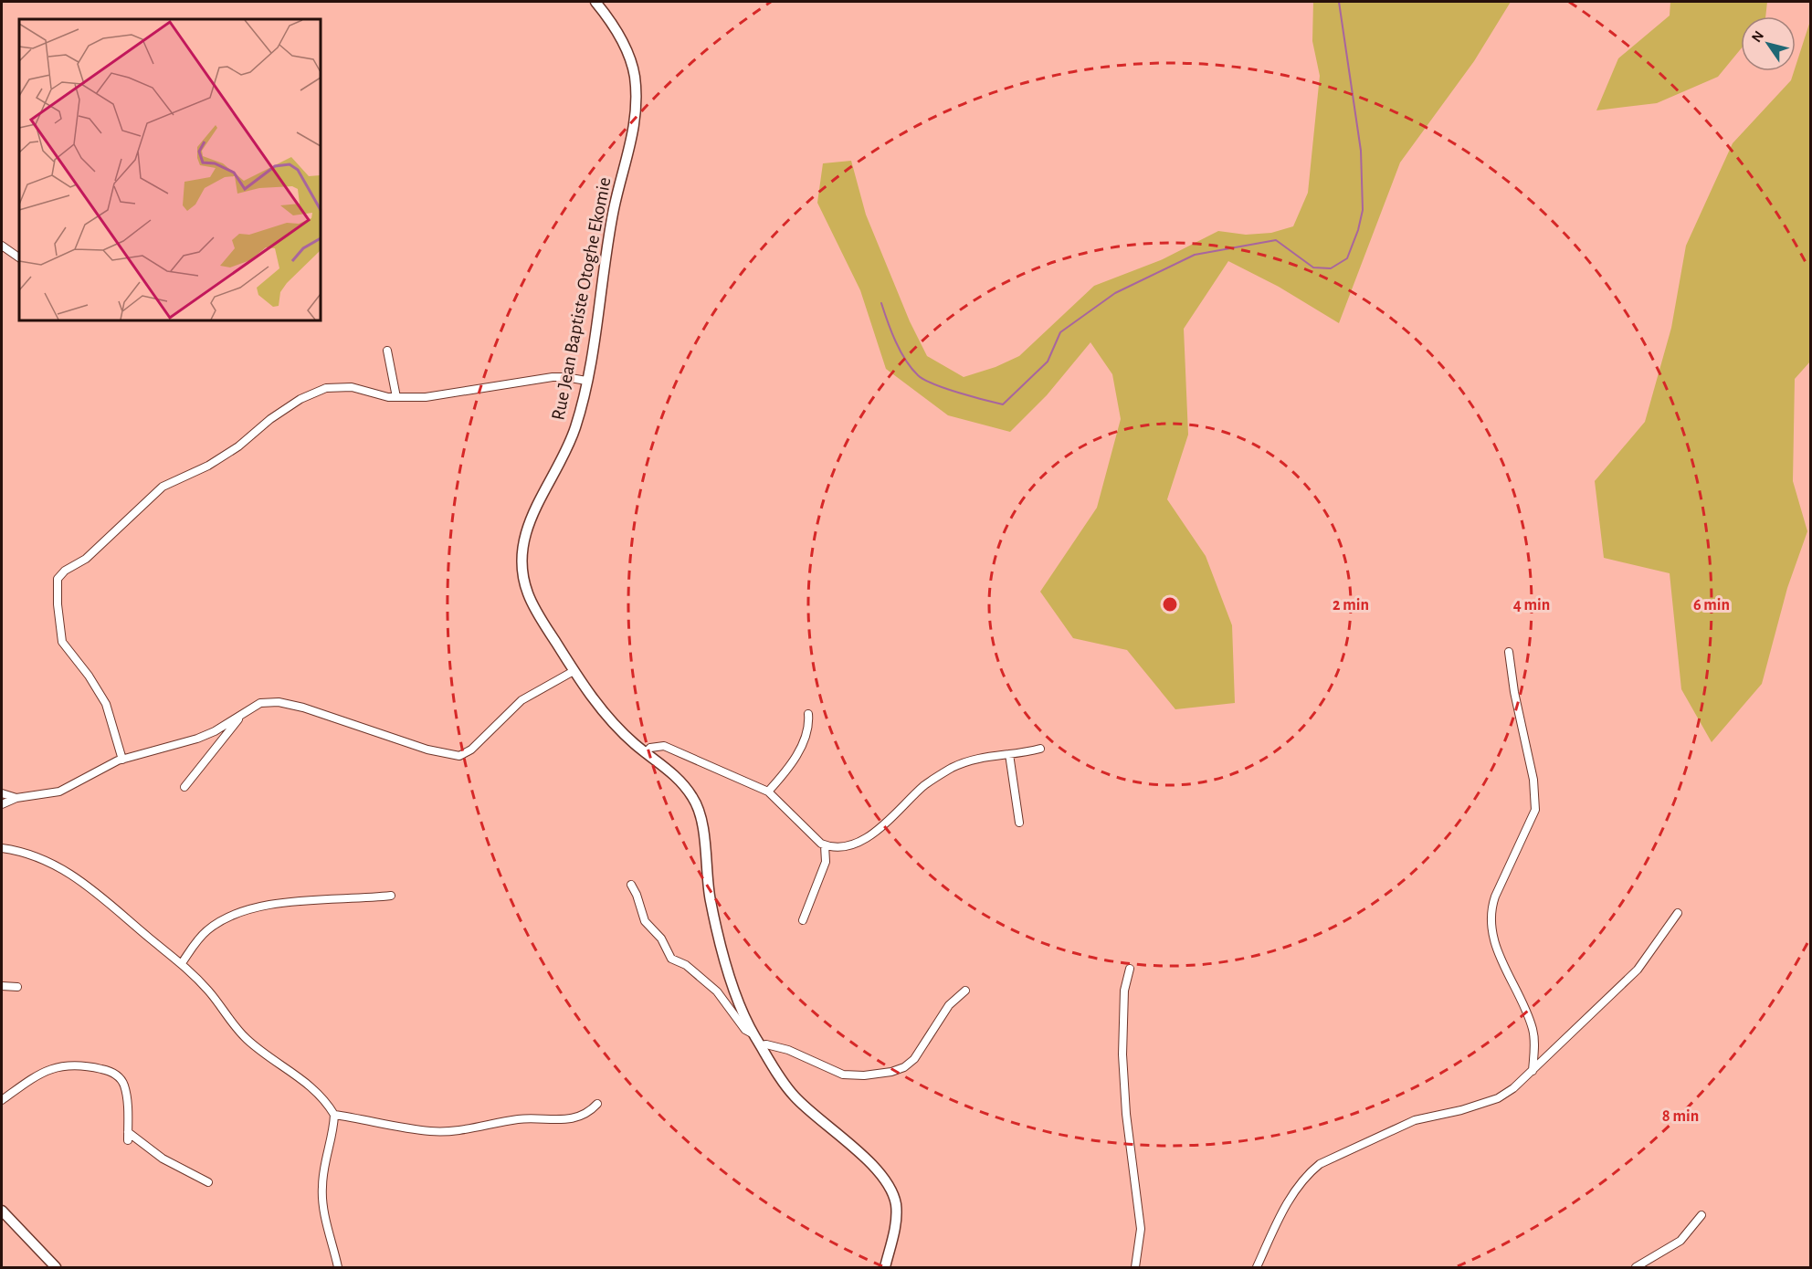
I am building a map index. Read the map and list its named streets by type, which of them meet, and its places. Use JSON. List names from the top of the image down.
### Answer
{
  "streets": {
    "street": ["Rue Jean Baptiste Otoghe Ekomie"]
  },
  "north": "top left",
  "rings": [
    "2 min",
    "4 min",
    "6 min",
    "8 min"
  ]
}
